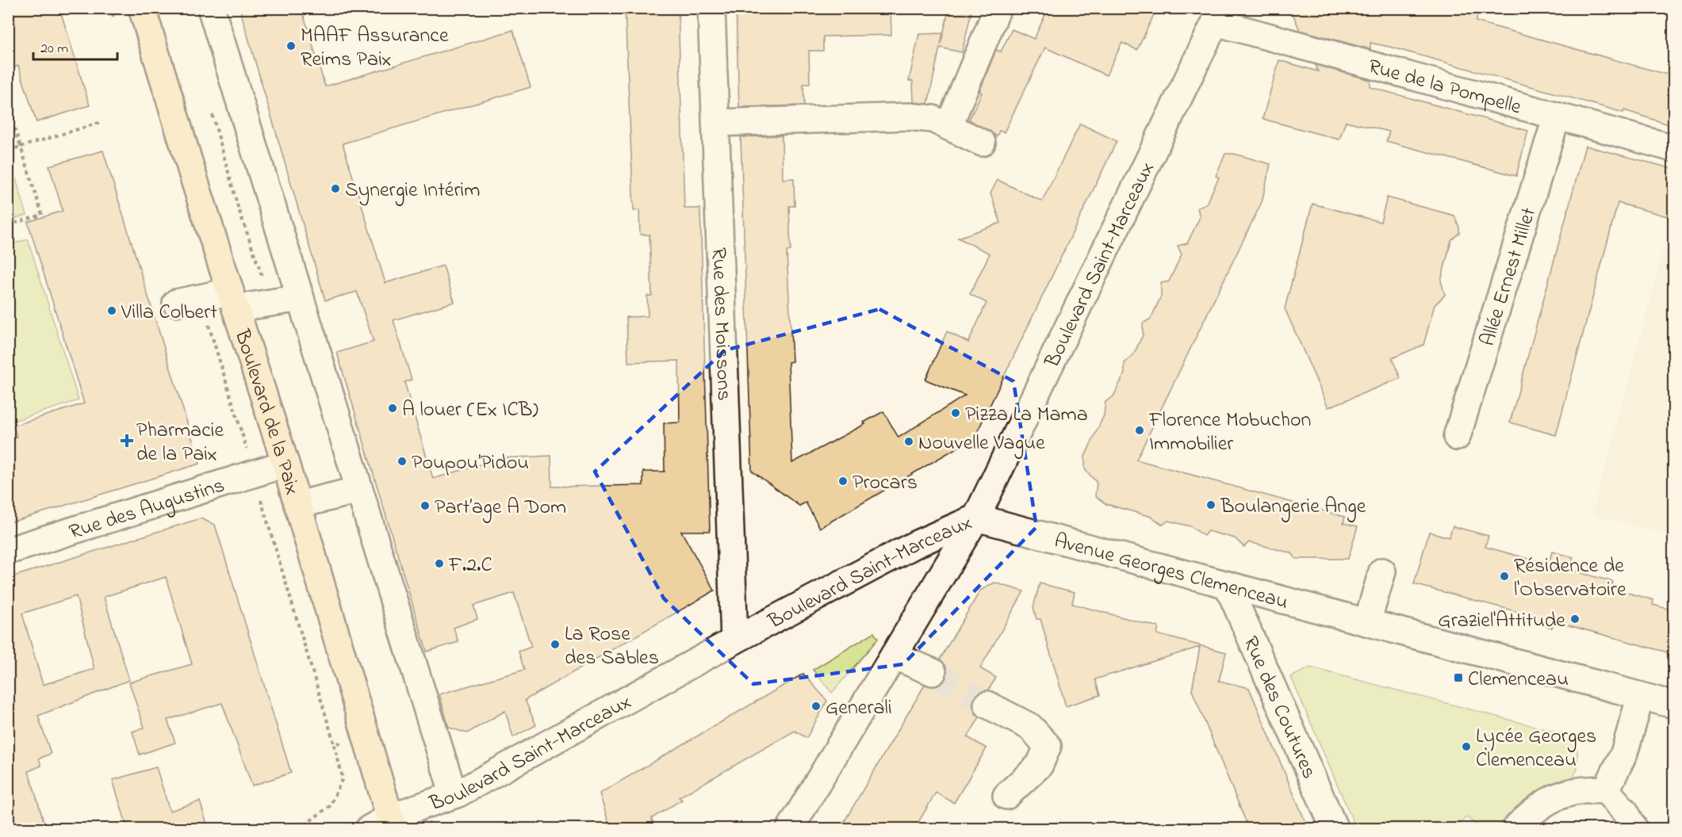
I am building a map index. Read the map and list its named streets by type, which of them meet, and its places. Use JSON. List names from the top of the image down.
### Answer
{
  "streets": {
    "main road": ["Boulevard de la Paix"],
    "street": [
      "Rue de la Pompelle",
      "Boulevard Saint-Marceaux",
      "Allée Ernest Millet",
      "Rue des Moissons",
      "Rue des Augustins",
      "Avenue Georges Clemenceau",
      "Rue des Coutures"
    ]
  },
  "crossings": [
    ["Rue de la Pompelle", "Boulevard Saint-Marceaux"],
    ["Rue de la Pompelle", "Allée Ernest Millet"],
    ["Boulevard Saint-Marceaux", "Rue des Moissons"],
    ["Boulevard Saint-Marceaux", "Boulevard de la Paix"],
    ["Boulevard Saint-Marceaux", "Avenue Georges Clemenceau"],
    ["Boulevard de la Paix", "Rue des Augustins"],
    ["Avenue Georges Clemenceau", "Rue des Coutures"]
  ],
  "places": {
    "other": [
      "MAAF Assurance Reims Paix",
      "Synergie Intérim",
      "Villa Colbert",
      "A louer (Ex ICB)",
      "Pizza La Mama",
      "Florence Mobuchon Immobilier",
      "Nouvelle Vague",
      "Poupou’Pidou",
      "Procars",
      "Boulangerie Ange",
      "Part’age A Dom",
      "F.2.C",
      "Résidence de l'Observatoire",
      "Graziel'Attitude",
      "La Rose des Sables",
      "Generali",
      "Lycée Georges Clemenceau"
    ],
    "health": ["Pharmacie de la Paix"],
    "transit": ["Clemenceau"]
  },
  "scale_bar": "20 m"
}
